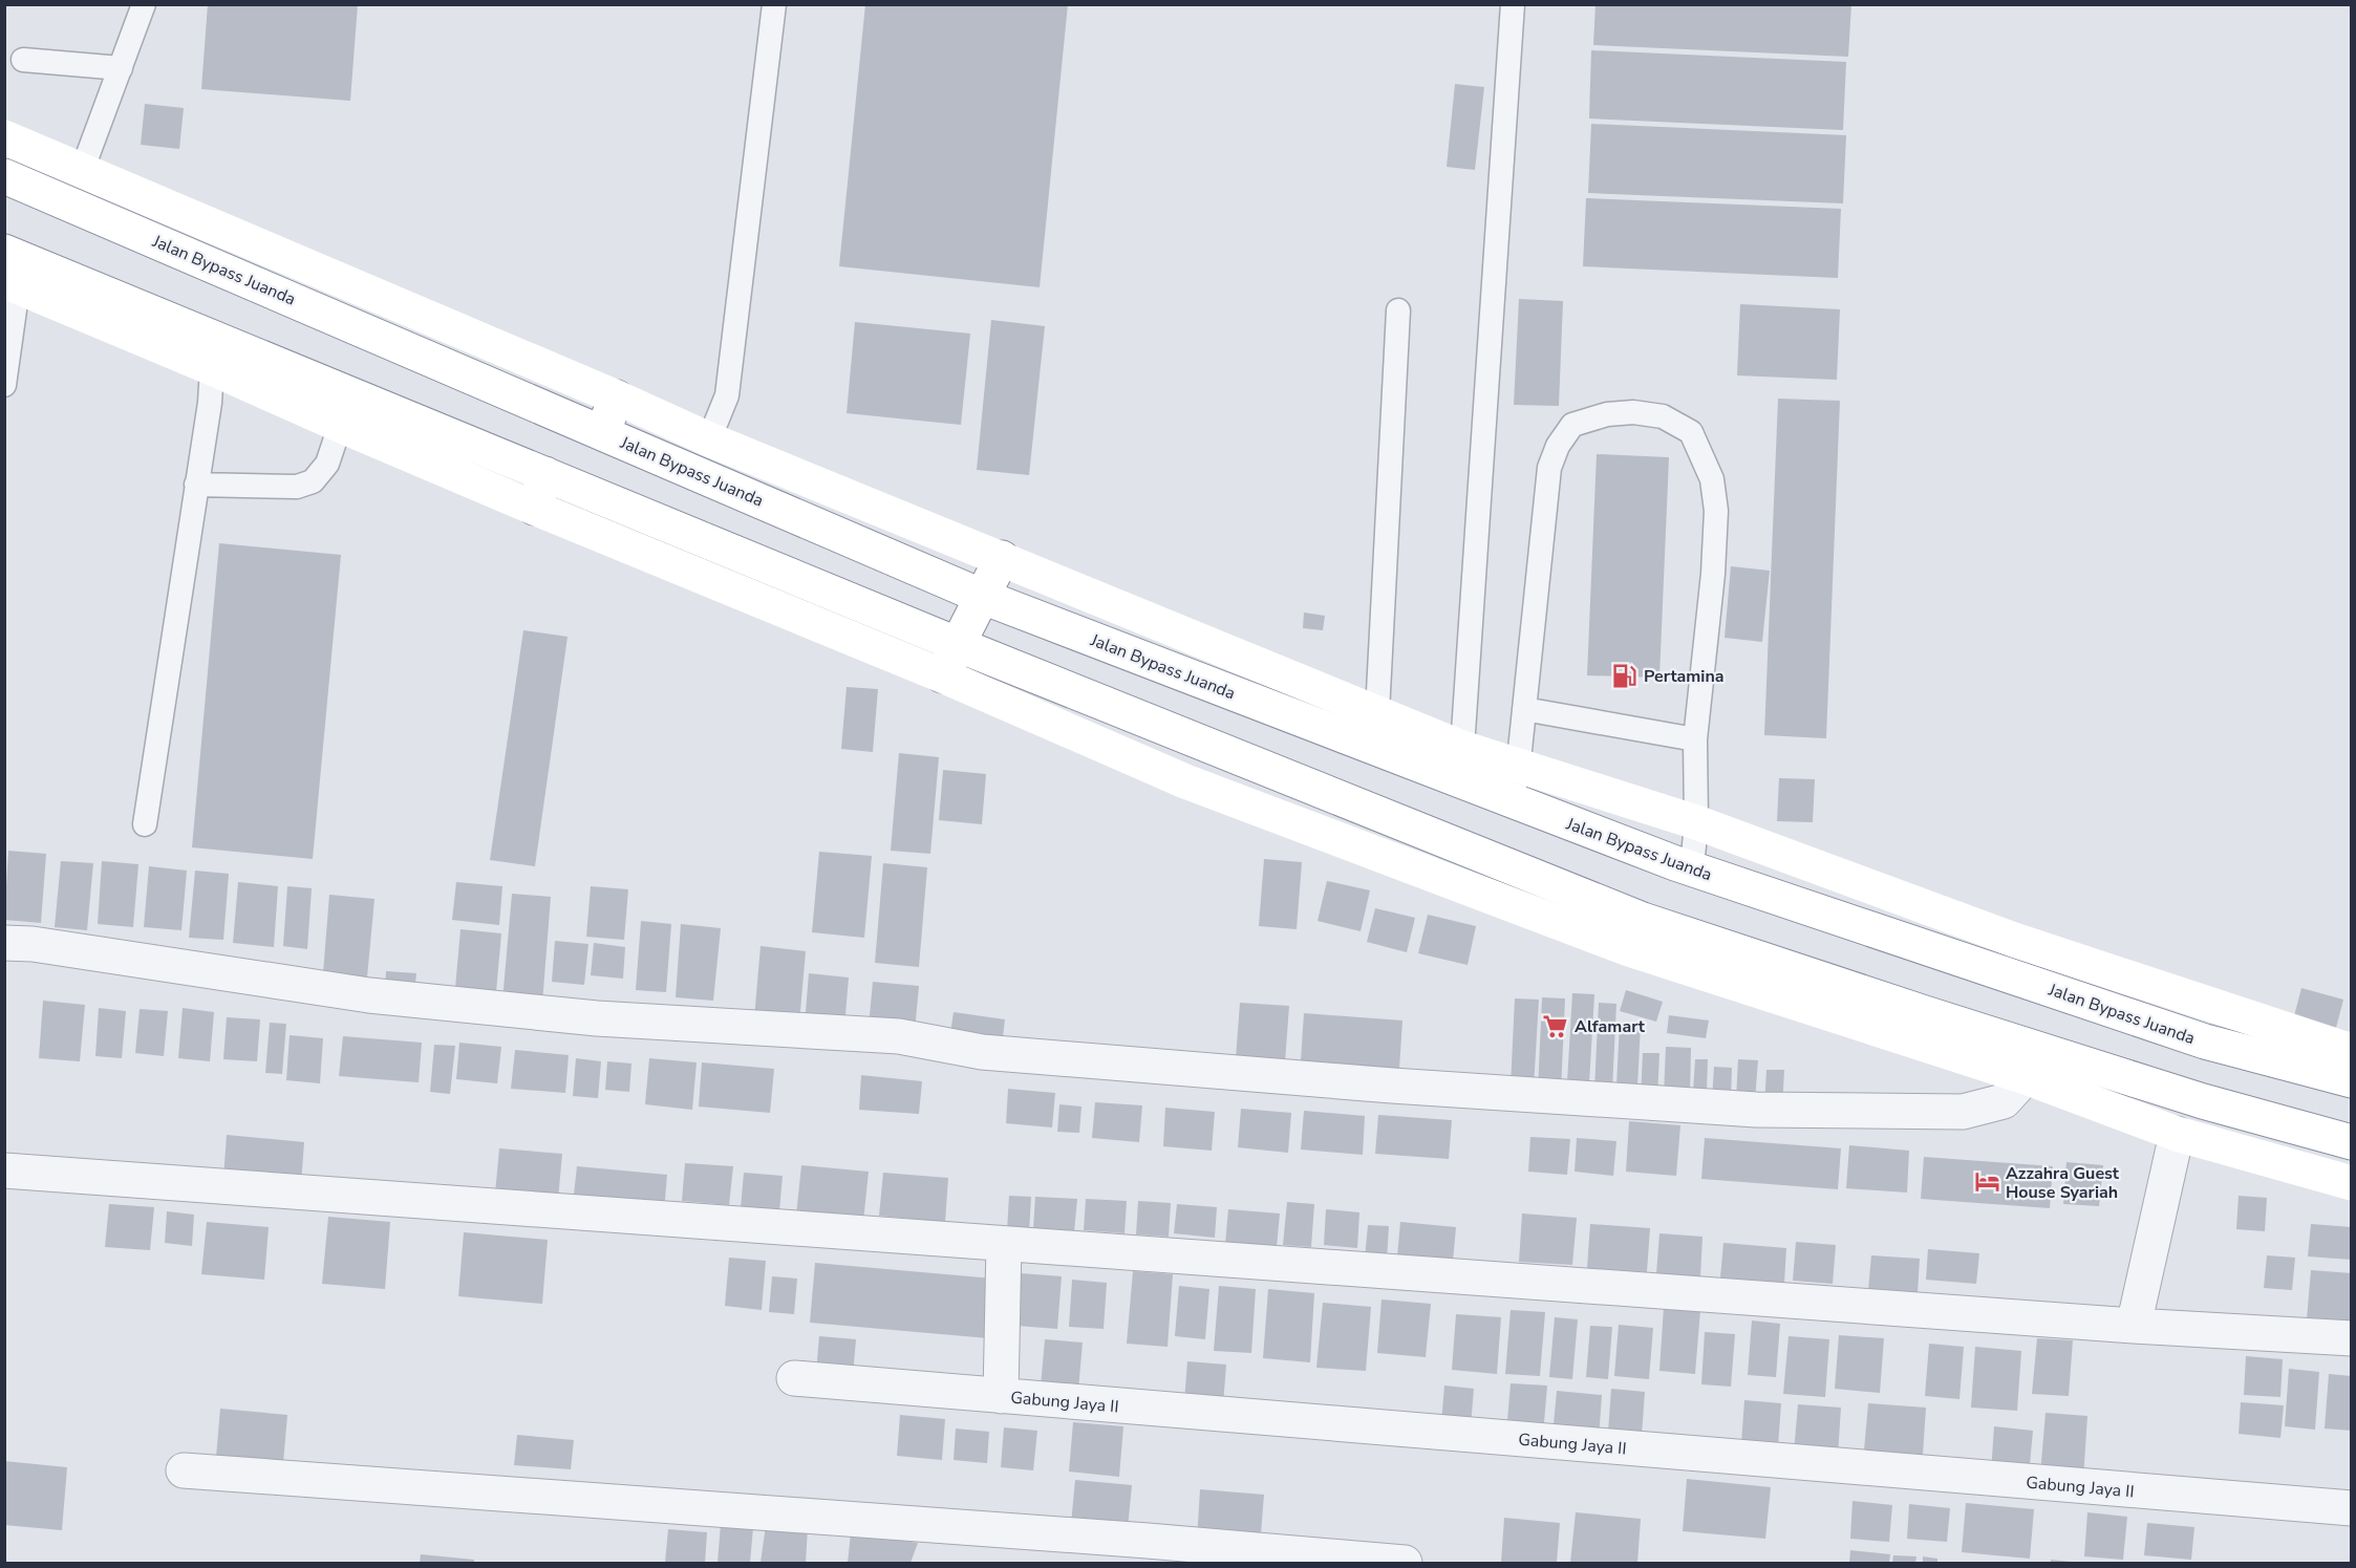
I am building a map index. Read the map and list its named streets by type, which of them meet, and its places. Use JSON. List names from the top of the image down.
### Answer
{
  "streets": {
    "main road": ["Jalan Bypass Juanda"],
    "street": ["Gabung Jaya II"]
  },
  "places": {
    "fuel station": ["Pertamina"],
    "supermarket": ["Alfamart"],
    "hotel": ["Azzahra Guest House Syariah"]
  }
}
